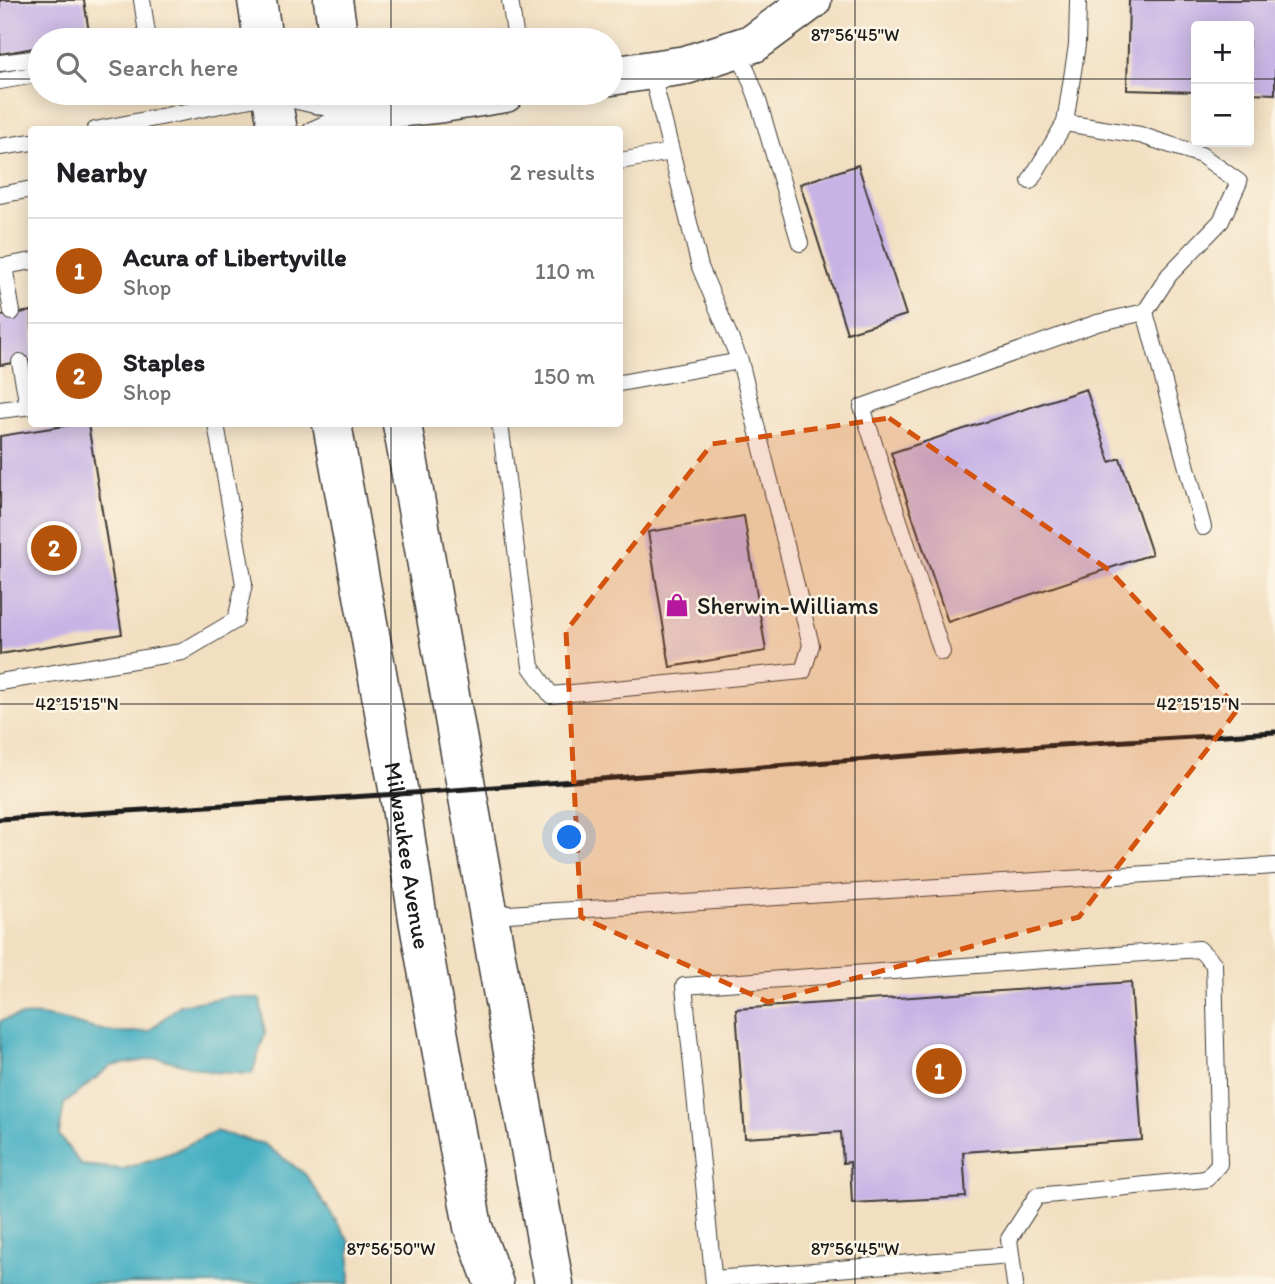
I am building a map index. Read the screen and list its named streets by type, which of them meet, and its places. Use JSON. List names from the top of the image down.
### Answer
{
  "streets": {
    "main road": ["Milwaukee Avenue"]
  },
  "places": {
    "shop": ["Sherwin-Williams"]
  },
  "page": {
    "map_buttons": ["+", "−"],
    "search": "Search here",
    "heading": ["Nearby", "2 results"],
    "list": [
      {
        "mark": "1",
        "name": "Acura of Libertyville",
        "note": "Shop",
        "value": "110 m"
      },
      {
        "mark": "2",
        "name": "Staples",
        "note": "Shop",
        "value": "150 m"
      }
    ],
    "pins": ["2", "1"]
  },
  "coordinates": ["87°56'45\"W", "42°15'15\"N", "87°56'50\"W"]
}
